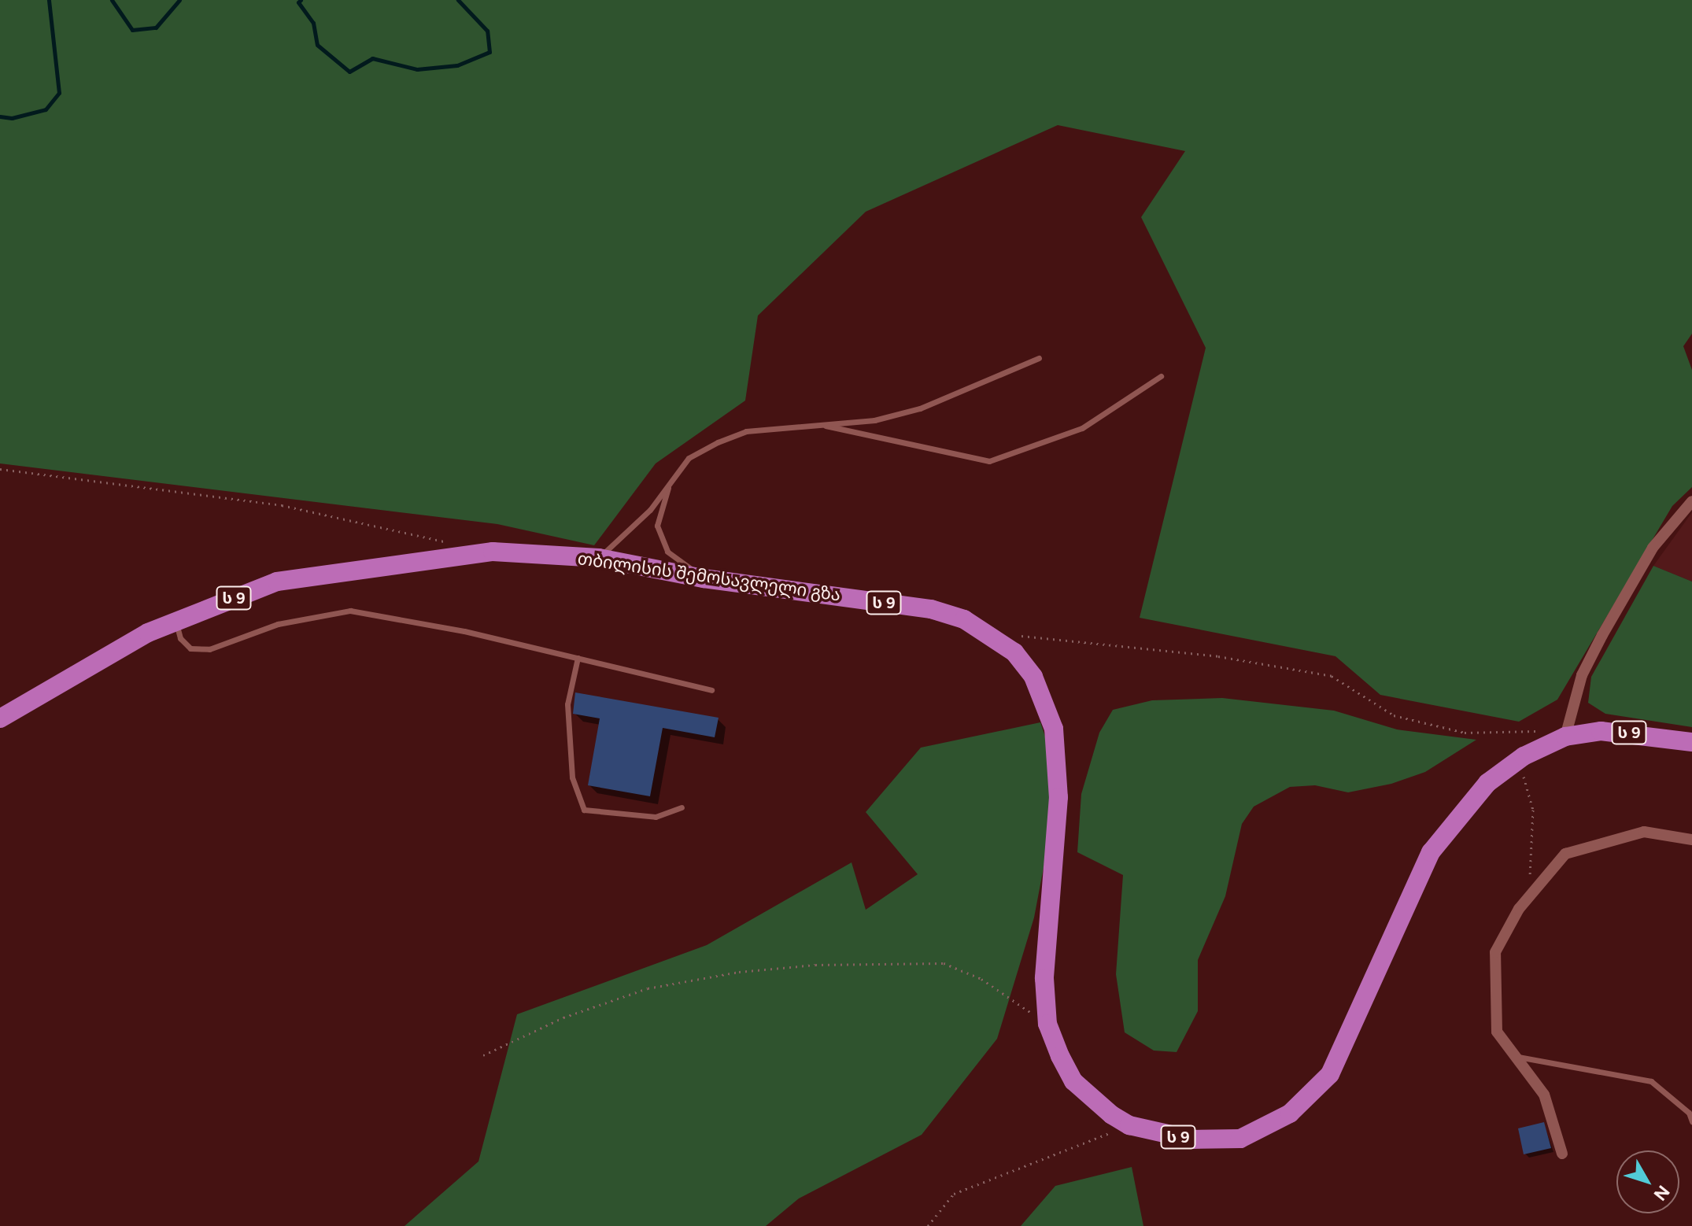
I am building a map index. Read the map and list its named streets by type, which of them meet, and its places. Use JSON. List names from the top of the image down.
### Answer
{
  "streets": {
    "highway": ["თბილისის შემოსავლელი გზა", "ს 9"]
  },
  "north": "bottom right"
}
